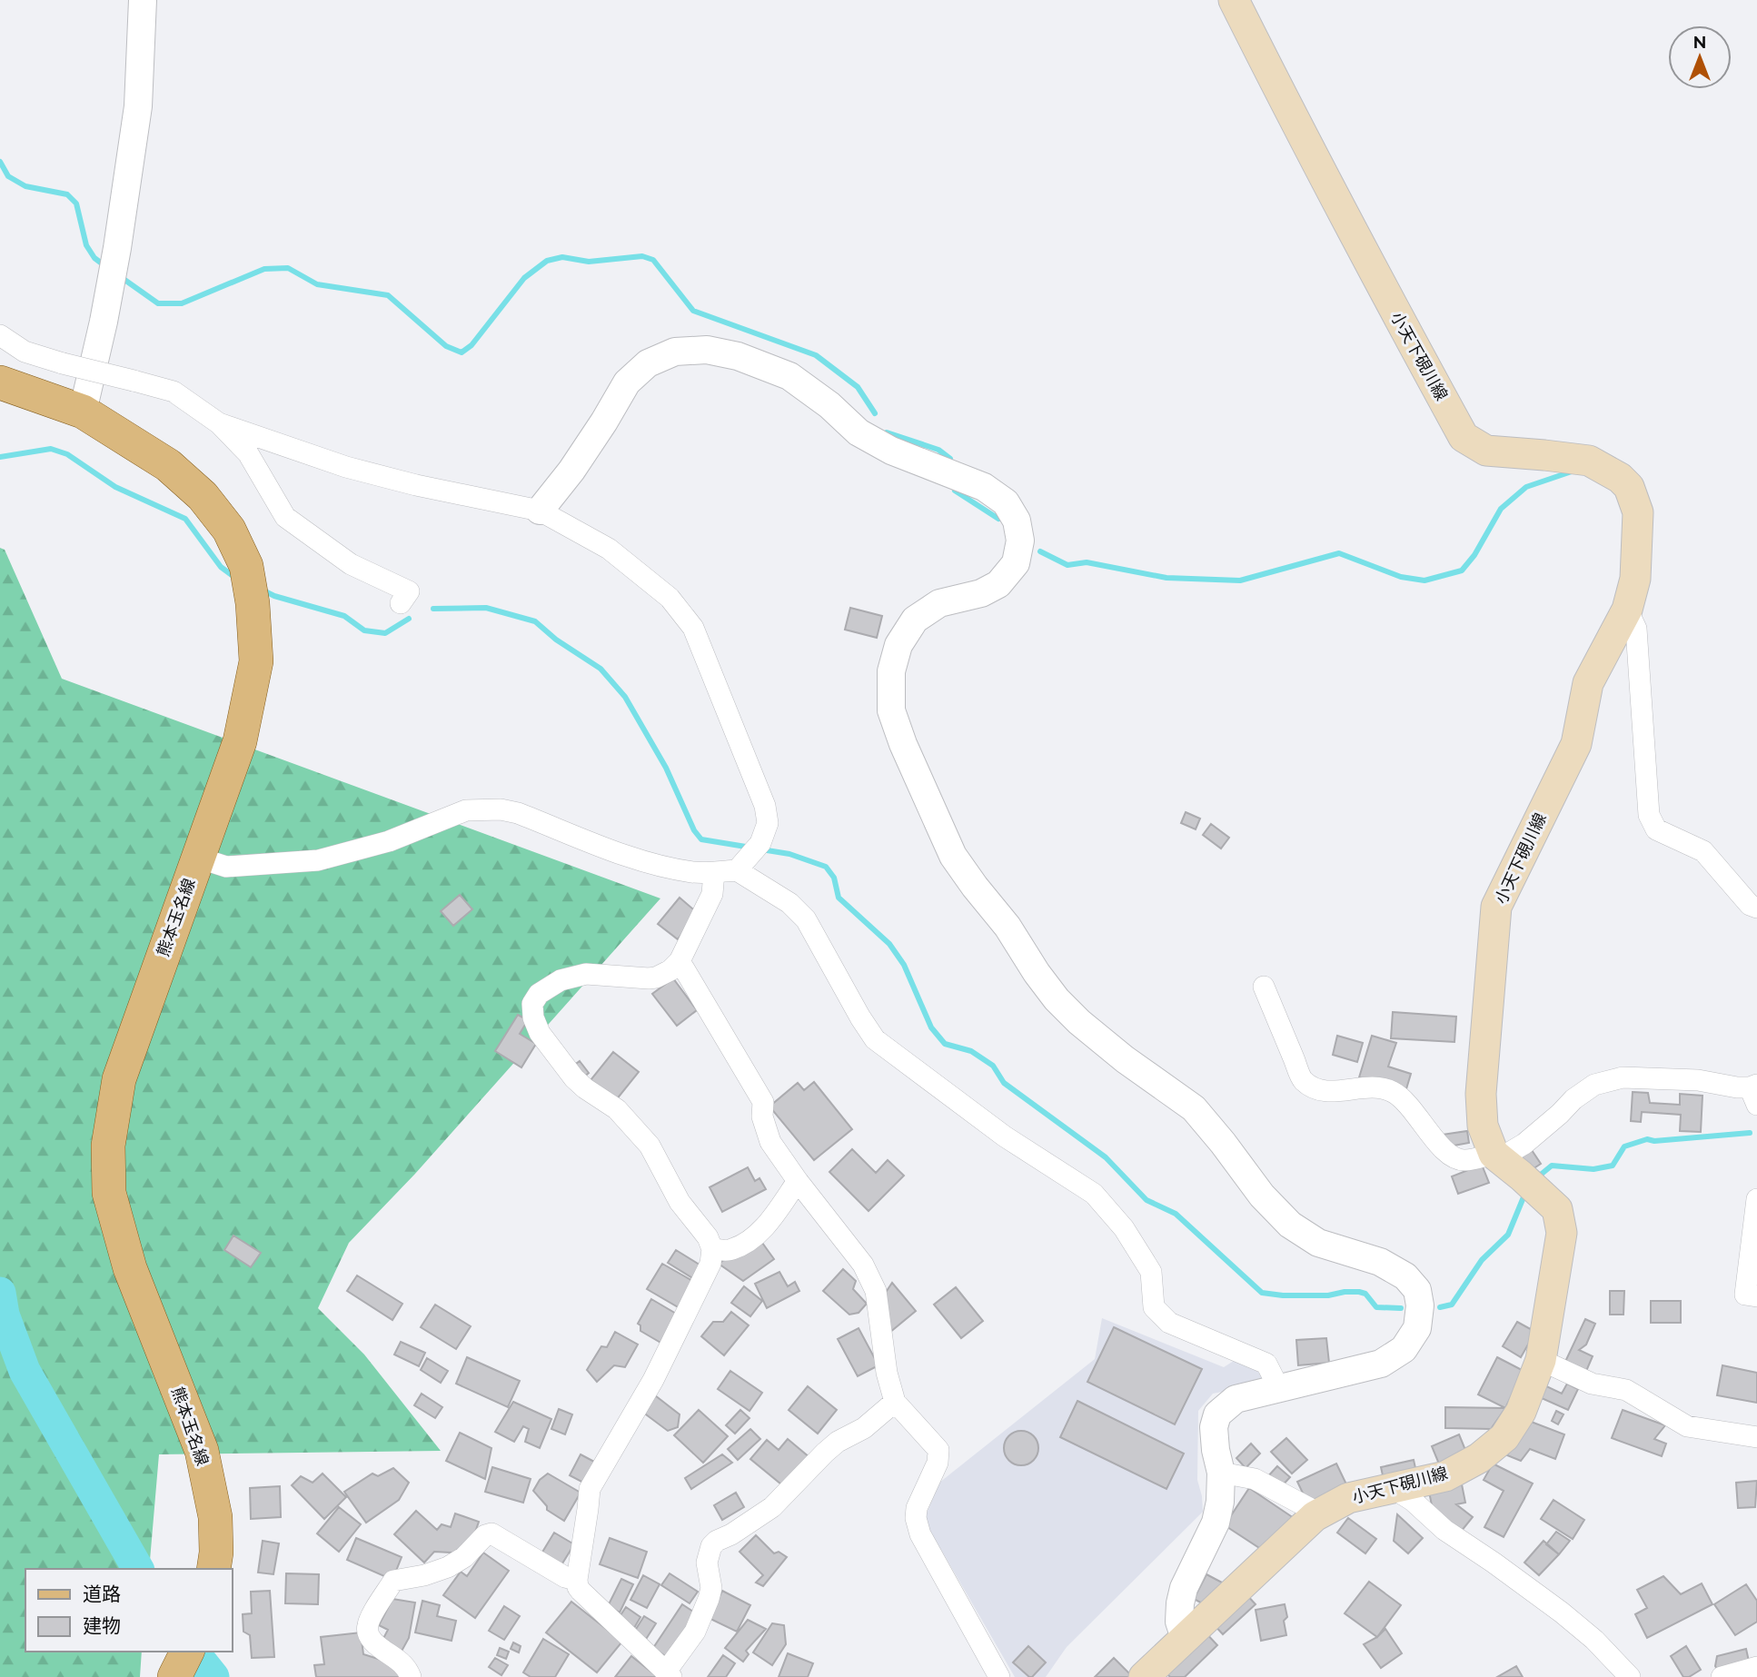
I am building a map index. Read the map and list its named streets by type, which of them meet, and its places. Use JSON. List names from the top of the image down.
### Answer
{
  "streets": {
    "main road": ["小天下硯川線", "熊本玉名線"]
  },
  "legend": ["道路", "建物"],
  "north": "top"
}
